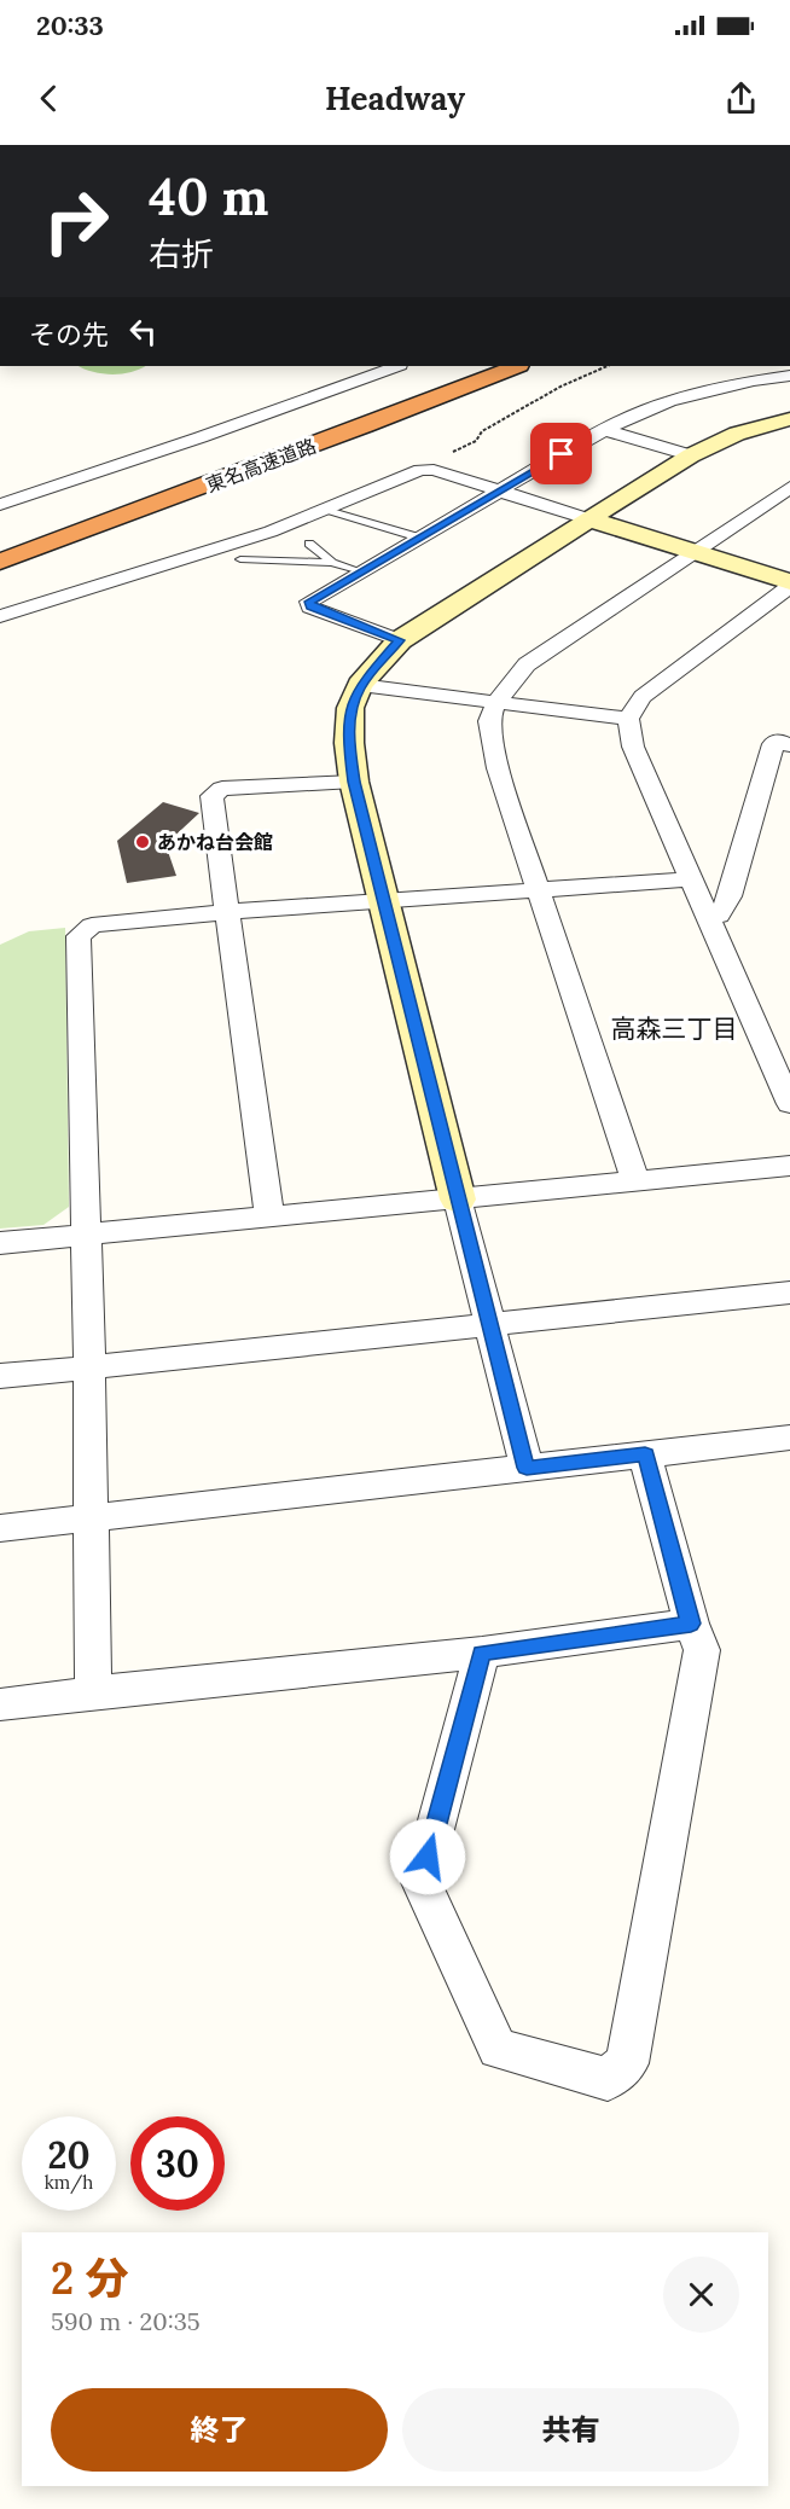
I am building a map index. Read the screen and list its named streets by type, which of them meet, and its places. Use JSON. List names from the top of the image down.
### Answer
{
  "streets": {
    "highway": ["東名高速道路"]
  },
  "districts": ["高森三丁目"],
  "places": ["あかね台会館"],
  "page": {
    "status": "20:33",
    "header": "Headway",
    "turn": ["40 m", "右折"],
    "then": "その先",
    "speed": "20 km/h",
    "limit": "30",
    "heading": ["2 分", "590 m · 20:35"],
    "buttons": ["終了", "共有"]
  }
}
